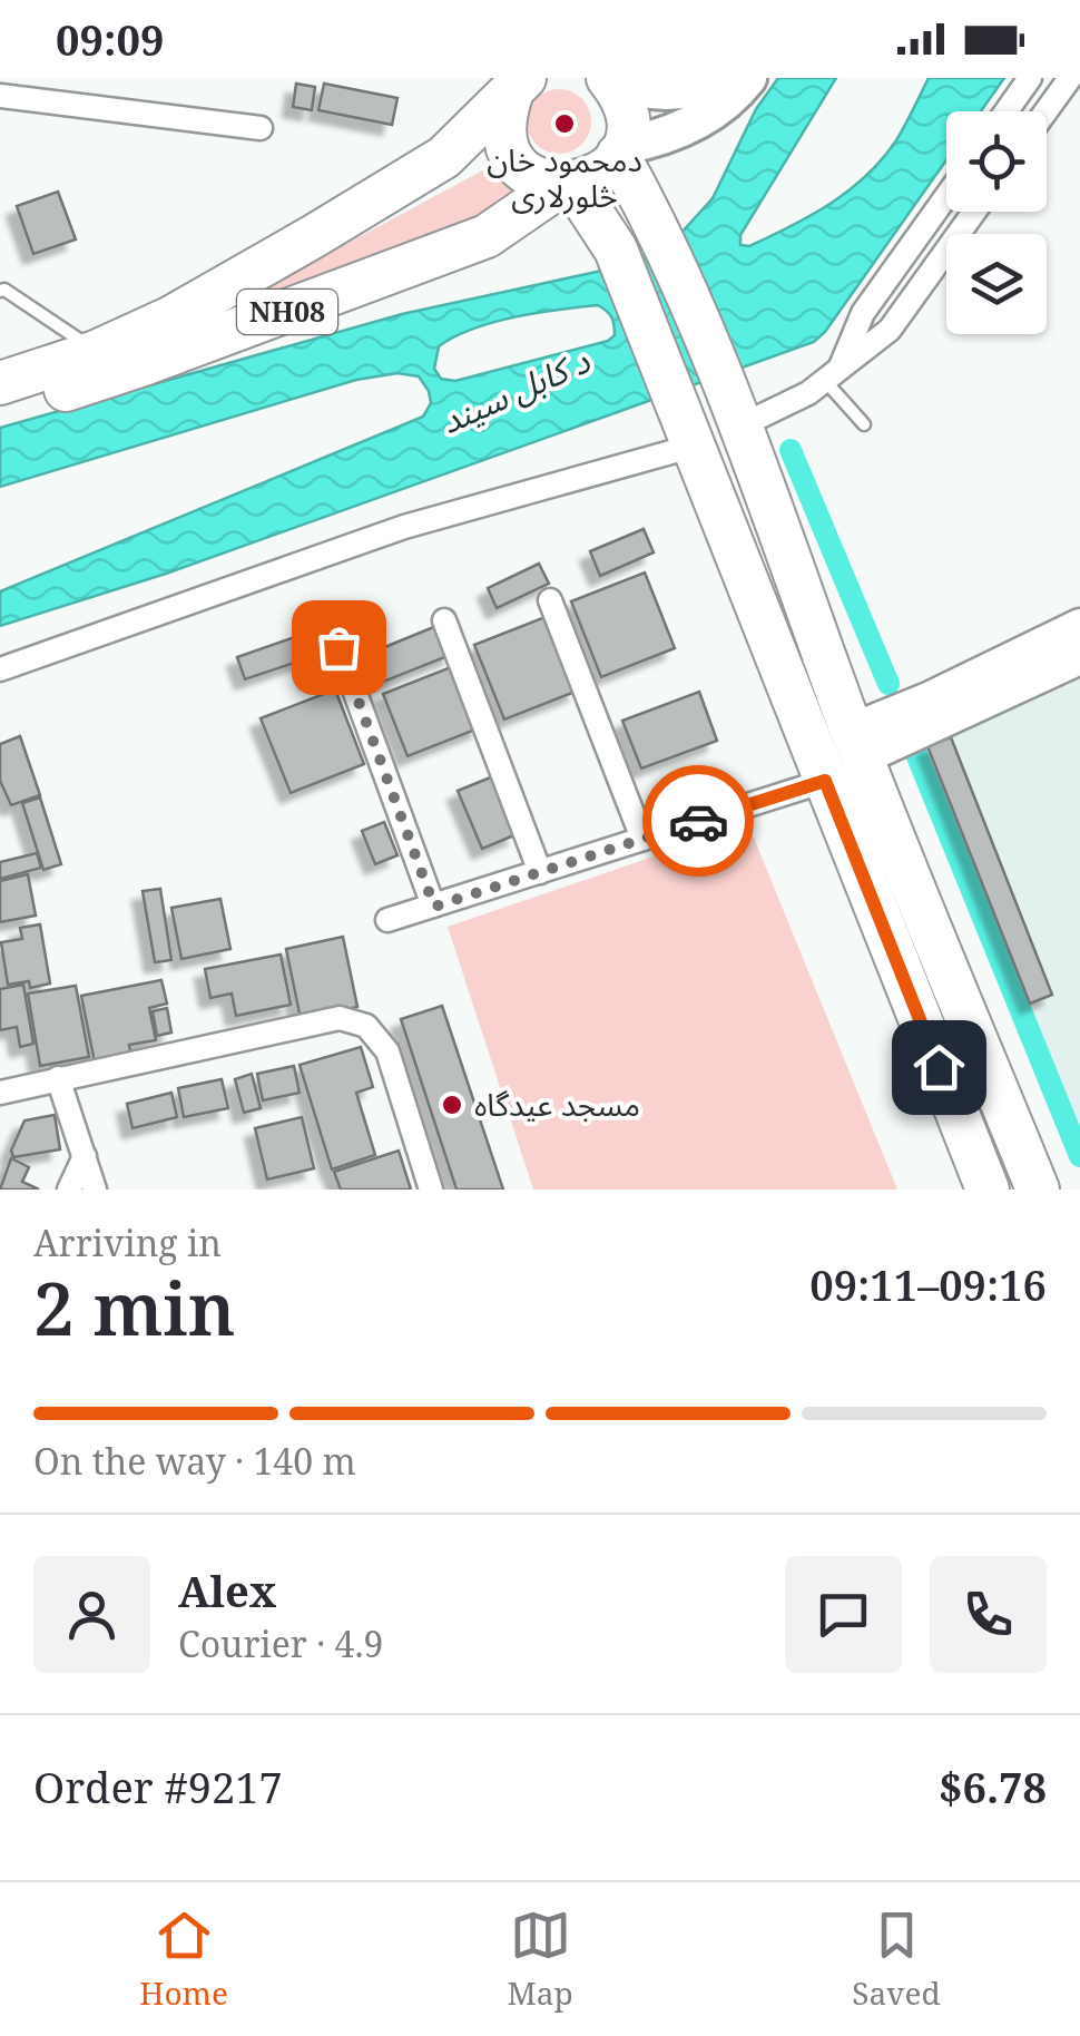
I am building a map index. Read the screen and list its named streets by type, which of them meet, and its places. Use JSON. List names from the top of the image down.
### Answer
{
  "streets": {
    "highway": ["NH08"]
  },
  "water": ["د کابل سيند"],
  "places": ["دمحمود خان څلورلاری", "مسجد عیدگاه"],
  "page": {
    "status": "09:09",
    "heading": ["2 min", "Arriving in", "09:11–09:16"],
    "panel": [
      "Alex",
      "Courier · 4.9",
      "Order #9217",
      "$6.78"
    ],
    "bar": "On the way · 140 m",
    "tabs": ["Home", "Map", "Saved"]
  }
}
